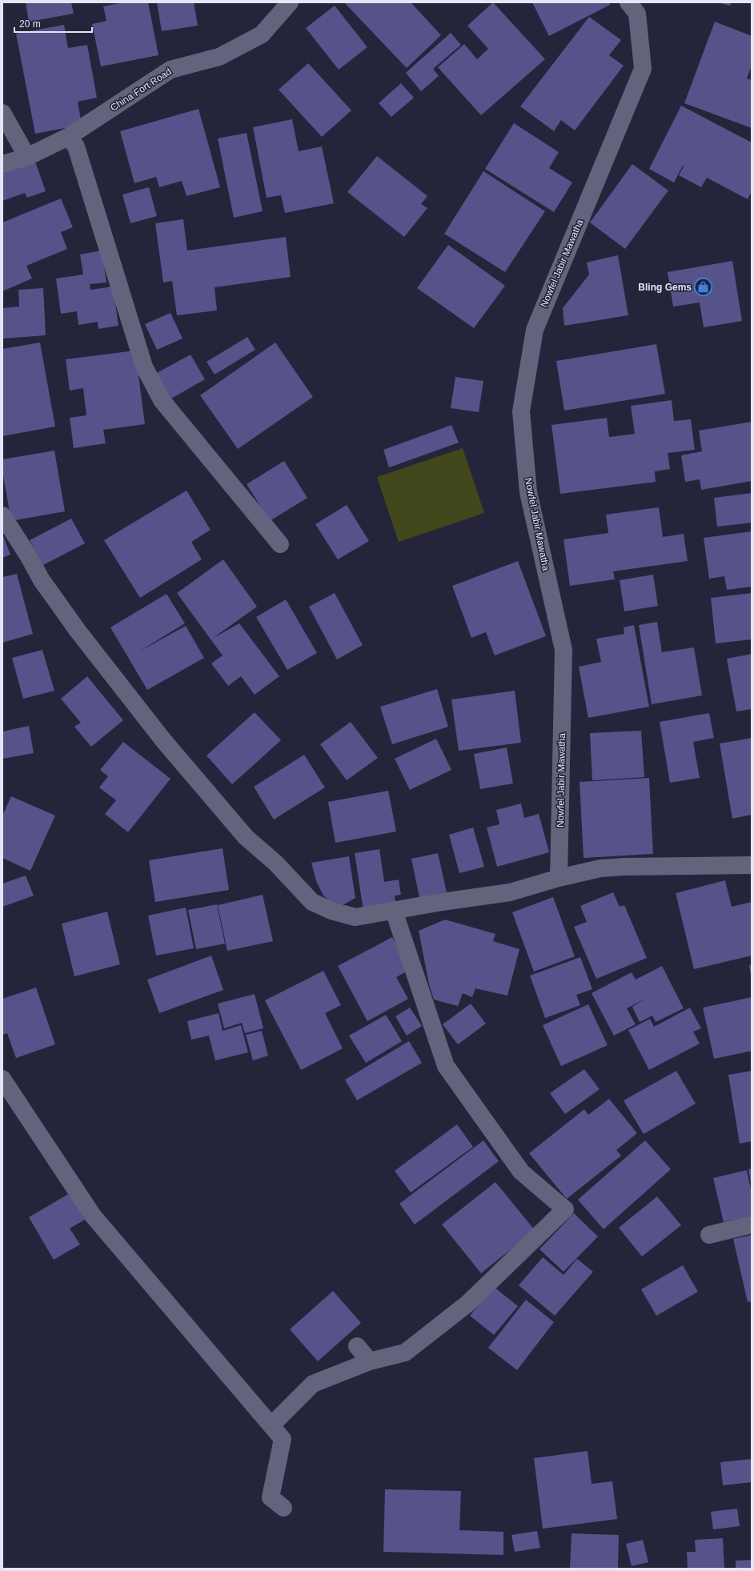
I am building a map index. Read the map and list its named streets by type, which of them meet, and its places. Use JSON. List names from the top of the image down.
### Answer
{
  "streets": {
    "street": ["China Fort Road", "Nowfel Jabir Mawatha"]
  },
  "places": {
    "shop": ["Bling Gems"]
  },
  "scale_bar": "20 m"
}
